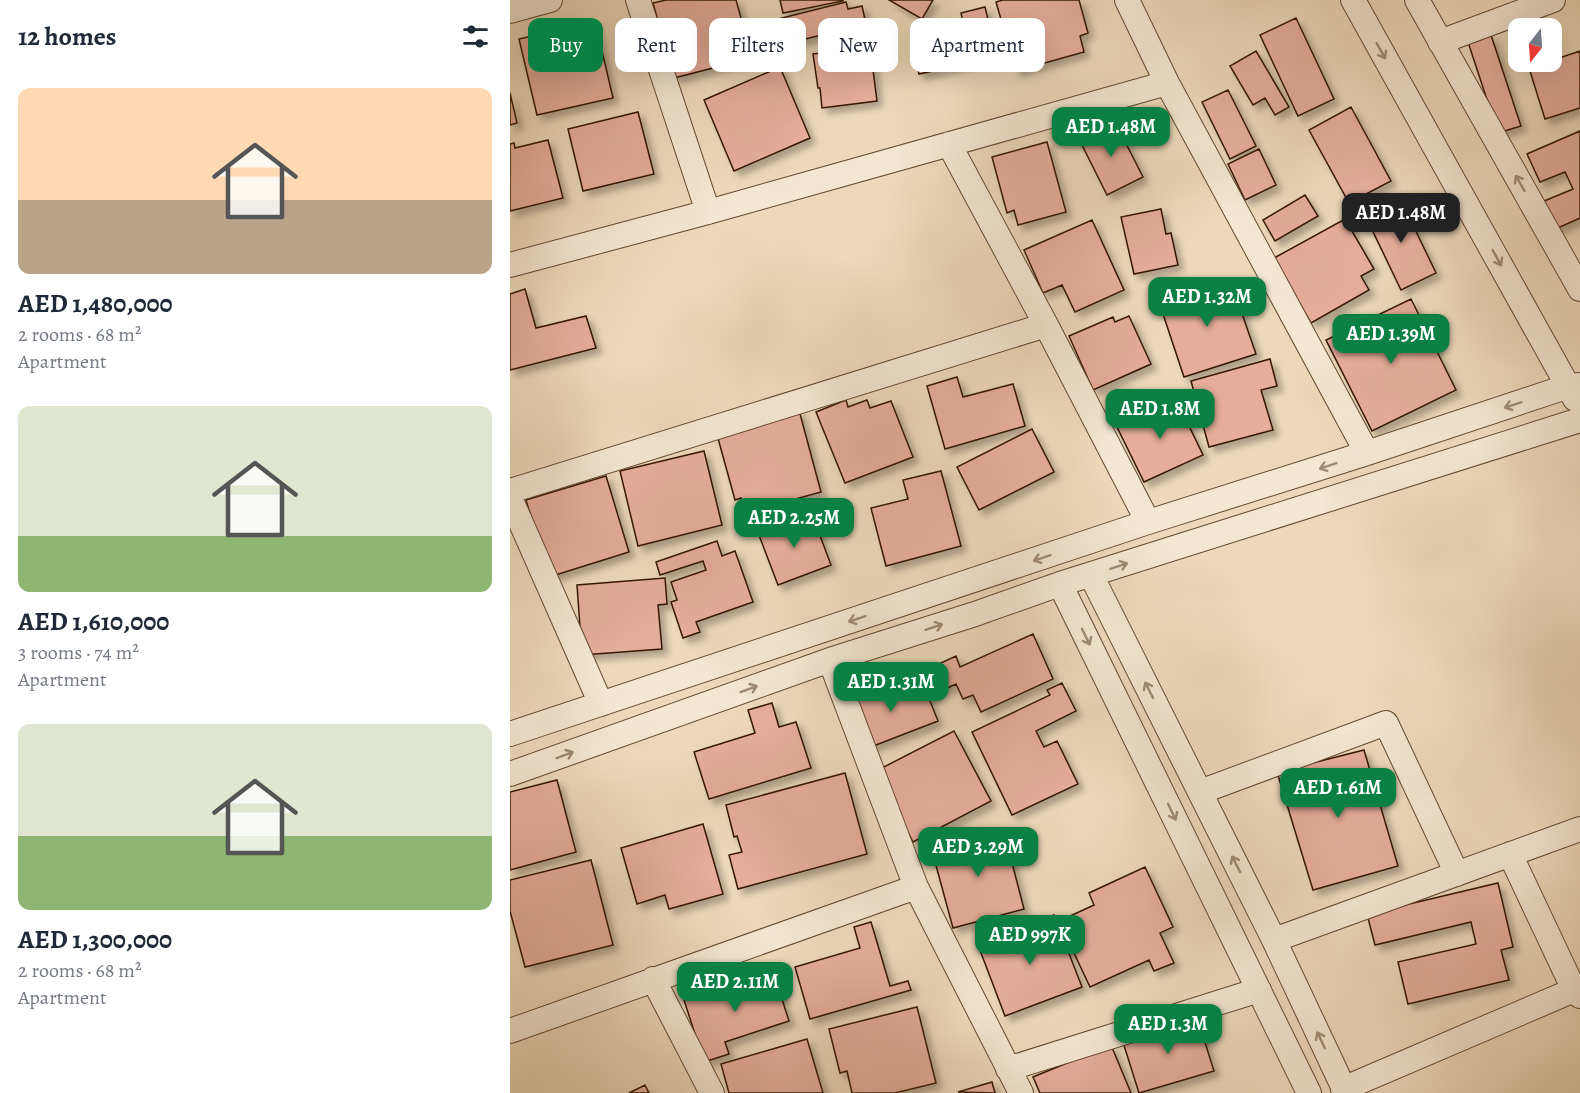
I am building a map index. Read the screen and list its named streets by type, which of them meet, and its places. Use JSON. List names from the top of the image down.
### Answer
{
  "north": "bottom",
  "page": {
    "heading": "12 homes",
    "chip": [
      "Buy",
      "Rent",
      "Filters",
      "New",
      "Apartment"
    ],
    "list": [
      {
        "name": "AED 1,480,000",
        "note": "2 rooms · 68 m² · Apartment"
      },
      {
        "name": "AED 1,610,000",
        "note": "3 rooms · 74 m² · Apartment"
      },
      {
        "name": "AED 1,300,000",
        "note": "2 rooms · 68 m² · Apartment"
      }
    ],
    "price": [
      "AED 1.48M",
      "AED 1.48M",
      "AED 1.32M",
      "AED 1.39M",
      "AED 1.8M",
      "AED 2.25M",
      "AED 1.31M",
      "AED 1.61M",
      "AED 3.29M",
      "AED 997K",
      "AED 2.11M",
      "AED 1.3M"
    ]
  }
}
